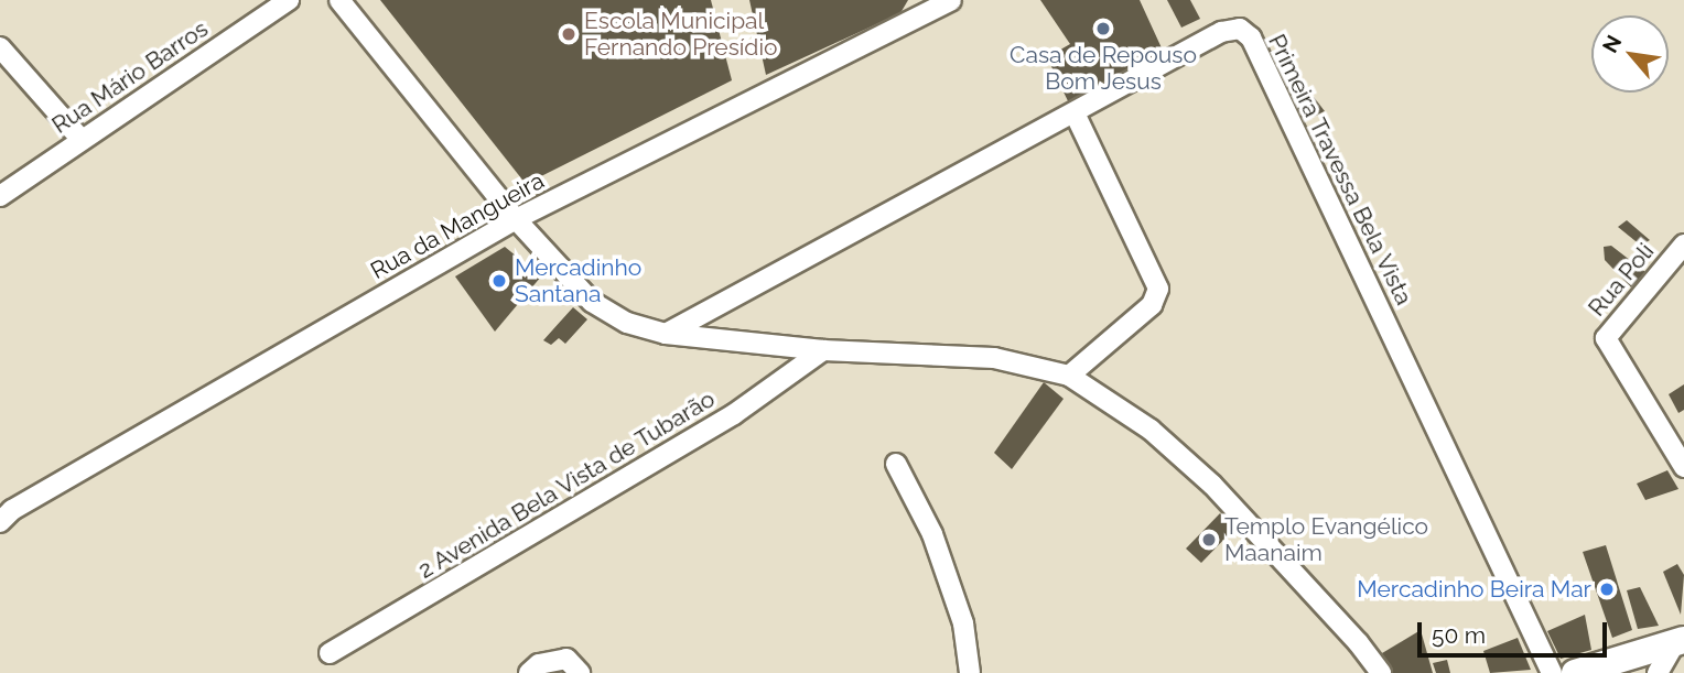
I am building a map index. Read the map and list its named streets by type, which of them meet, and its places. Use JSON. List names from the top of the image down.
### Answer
{
  "streets": {
    "street": [
      "Rua Mário Barros",
      "Primeira Travessa Bela Vista",
      "Rua da Mangueira",
      "Rua Poli",
      "2 Avenida Bela Vista de Tubarão"
    ]
  },
  "places": [
    "Casa de Repouso Bom Jesus",
    "Escola Municipal Fernando Presídio",
    "Mercadinho Santana",
    "Templo Evangélico Maanaim",
    "Mercadinho Beira Mar"
  ],
  "scale_bar": "50 m",
  "north": "top left"
}
